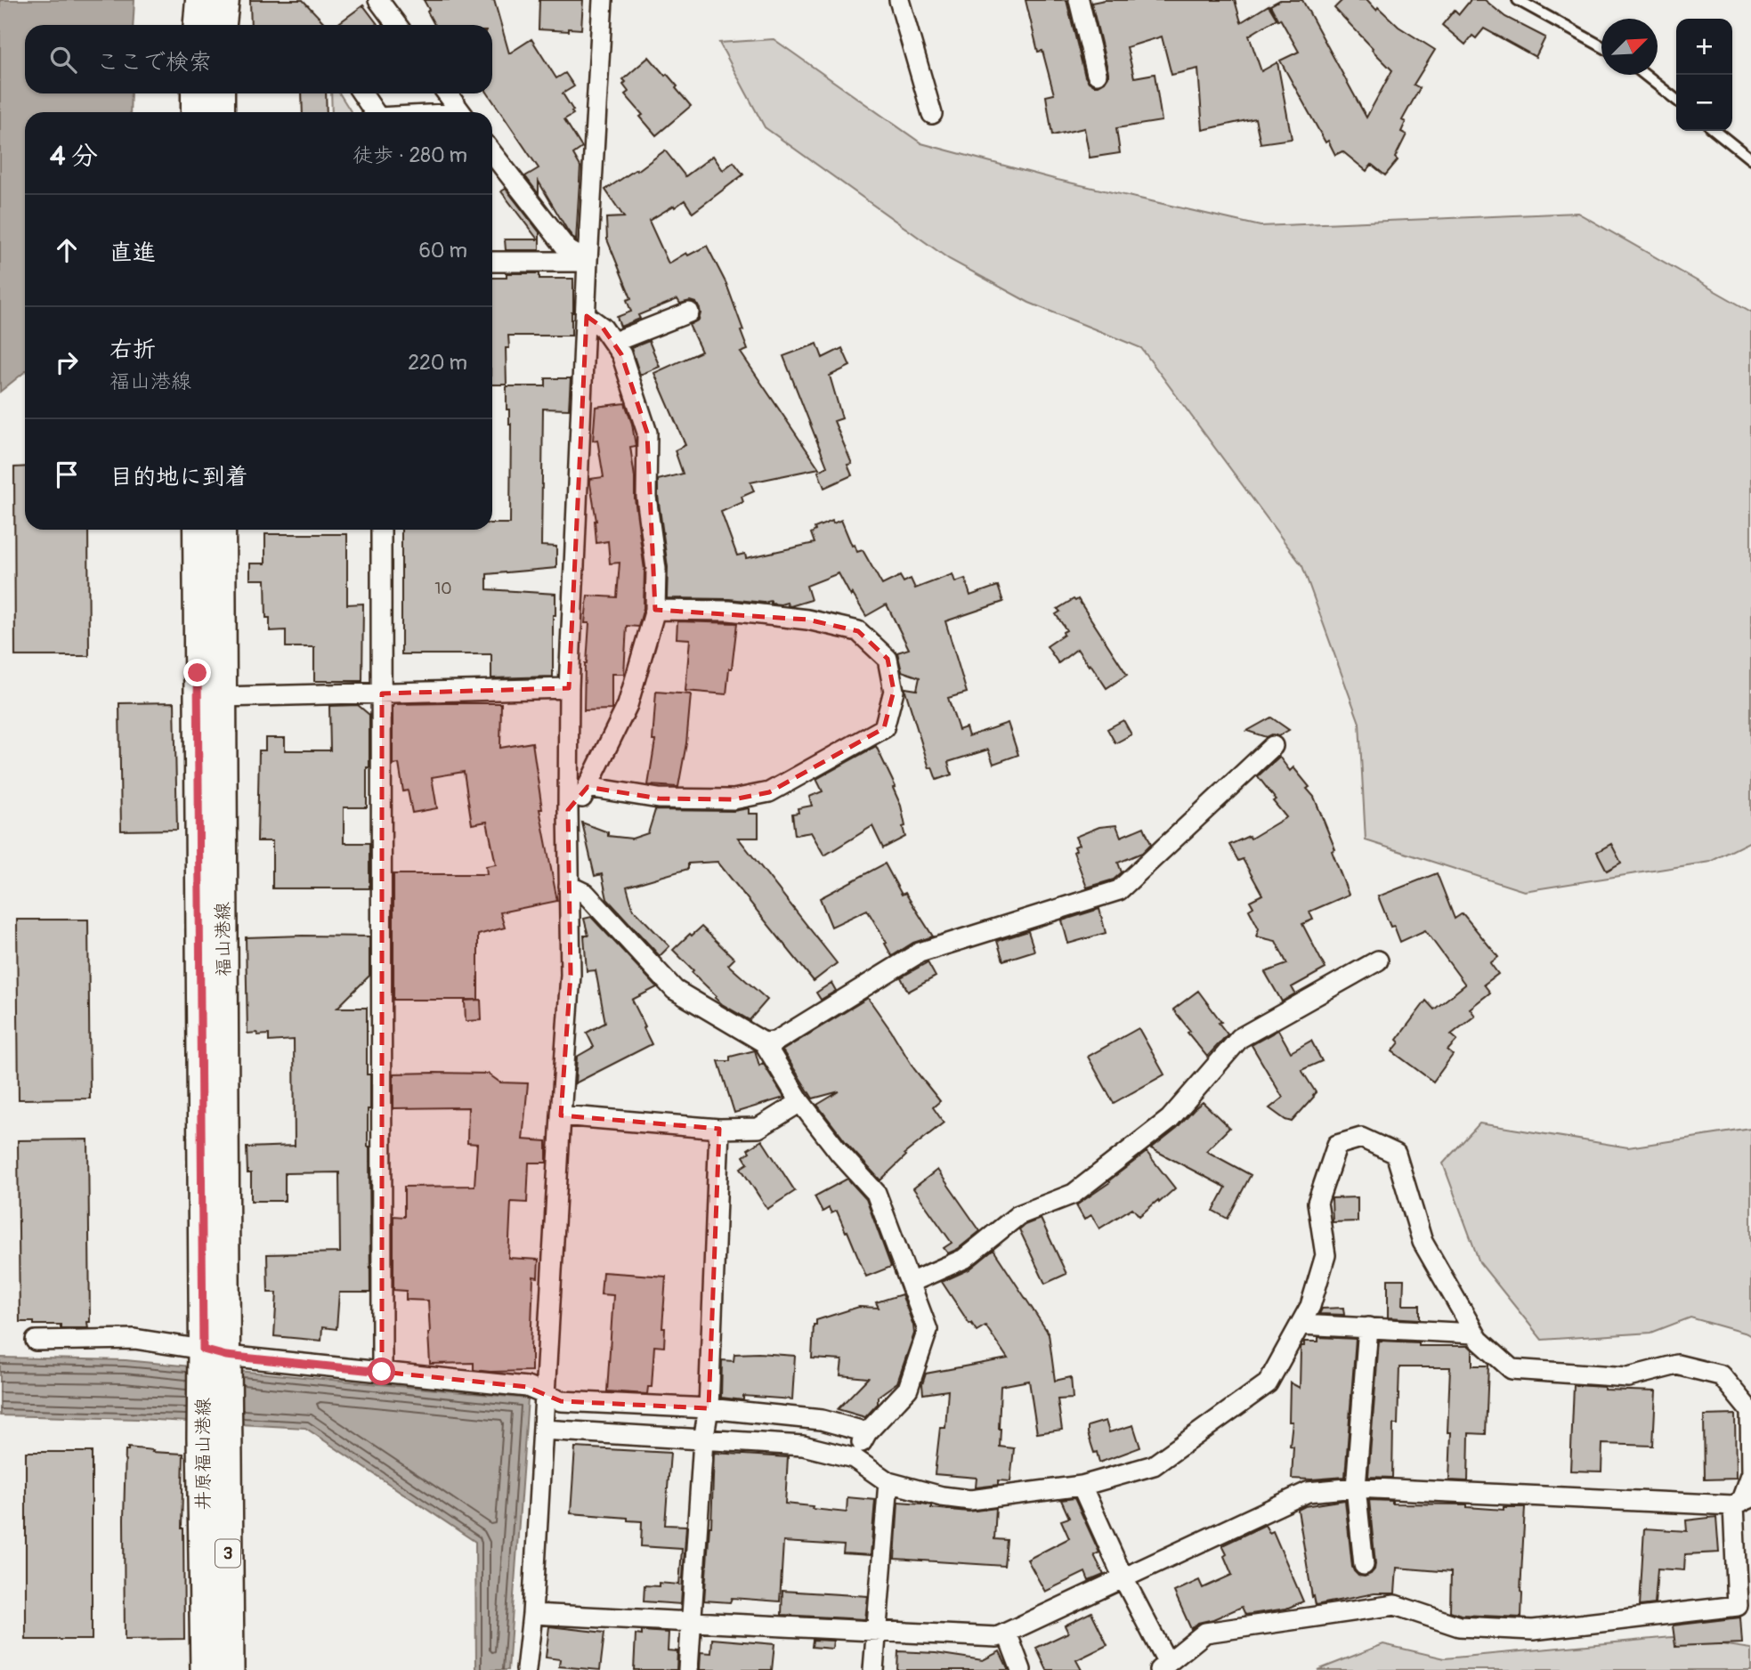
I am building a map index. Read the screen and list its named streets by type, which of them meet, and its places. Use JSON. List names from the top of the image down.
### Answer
{
  "streets": {
    "main road": ["福山港線", "井原福山港線", "3"]
  },
  "crossings": [
    ["福山港線", "井原福山港線"]
  ],
  "house_numbers": ["10"],
  "north": "top right",
  "page": {
    "map_buttons": ["+", "−"],
    "search": "ここで検索",
    "heading": ["4 分", "徒歩 · 280 m"],
    "list": [
      ["直進", "60 m"],
      ["右折", "福山港線", "220 m"],
      "目的地に到着"
    ]
  }
}
